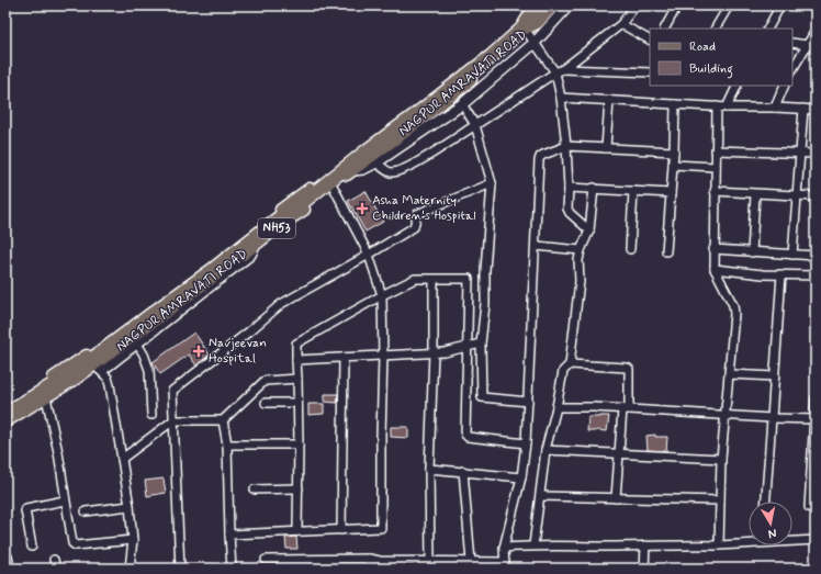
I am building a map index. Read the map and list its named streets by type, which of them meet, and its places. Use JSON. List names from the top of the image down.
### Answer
{
  "streets": {
    "highway": ["NAGPUR AMRAVATI ROAD", "NH53"]
  },
  "places": {
    "health": ["Asha Maternity Children's Hospital", "Navjeevan Hospital"]
  },
  "legend": ["Road", "Building"],
  "north": "bottom"
}
